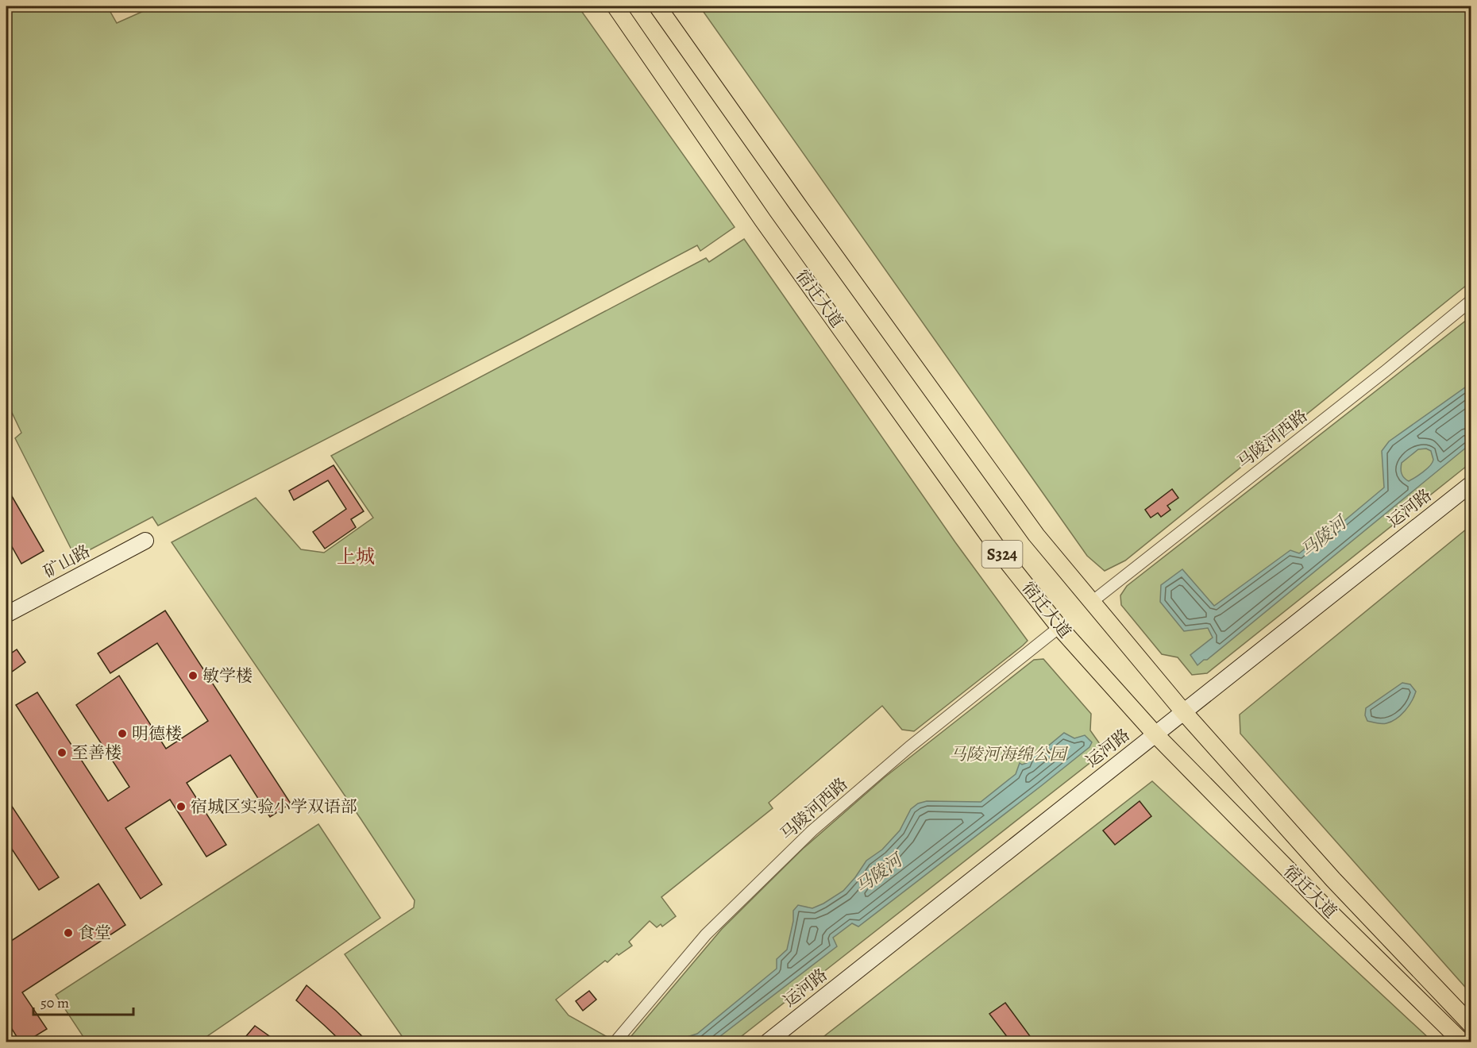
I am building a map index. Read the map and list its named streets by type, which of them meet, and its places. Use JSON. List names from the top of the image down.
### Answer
{
  "streets": {
    "main road": ["宿迁大道", "S324"],
    "street": ["马陵河西路", "运河路", "矿山路"]
  },
  "crossings": [
    ["宿迁大道", "马陵河西路"],
    ["宿迁大道", "运河路"]
  ],
  "districts": ["上城"],
  "water": ["马陵河"],
  "parks": ["马陵河海绵公园"],
  "places": [
    "敏学楼",
    "明德楼",
    "至善楼",
    "宿城区实验小学双语部",
    "食堂"
  ],
  "scale_bar": "50 m"
}
